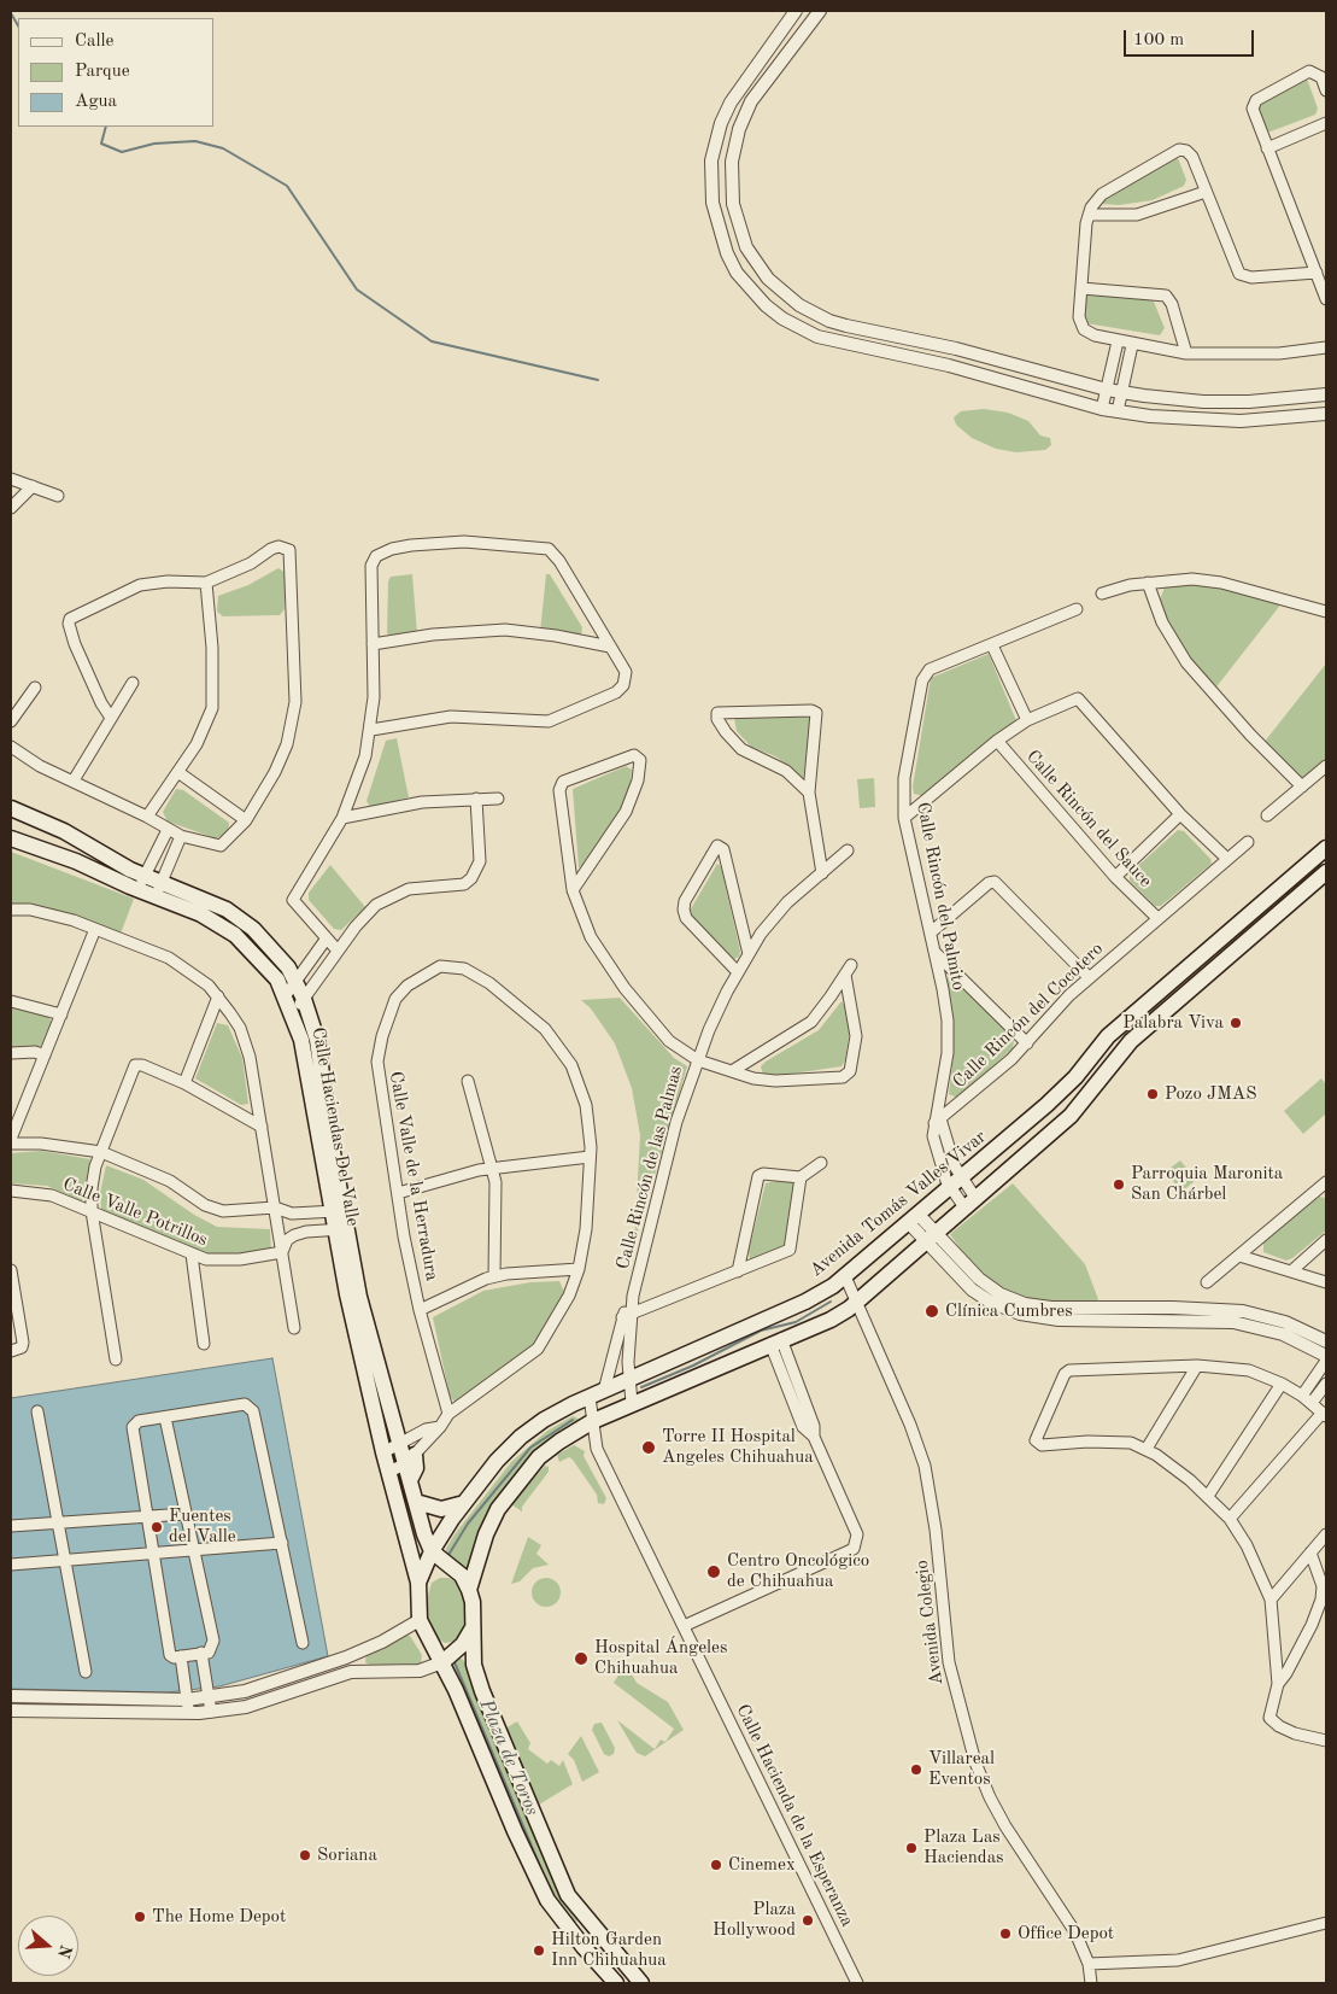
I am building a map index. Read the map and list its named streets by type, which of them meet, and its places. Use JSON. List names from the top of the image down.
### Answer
{
  "streets": {
    "main road": ["Calle Haciendas Del Valle", "Avenida Tomás Valles Vivar"],
    "street": [
      "Calle Rincón del Sauce",
      "Calle Rincón del Palmito",
      "Calle Rincón del Cocotero",
      "Calle Rincón de las Palmas",
      "Calle Valle de la Herradura",
      "Calle Valle Potrillos",
      "Avenida Colegio",
      "Calle Hacienda de la Esperanza"
    ]
  },
  "crossings": [
    ["Calle Rincón del Sauce", "Calle Rincón del Cocotero"],
    ["Calle Rincón del Palmito", "Calle Rincón del Cocotero"],
    ["Calle Rincón del Palmito", "Avenida Tomás Valles Vivar"],
    ["Calle Haciendas Del Valle", "Calle Valle de la Herradura"],
    ["Calle Haciendas Del Valle", "Avenida Tomás Valles Vivar"],
    ["Avenida Tomás Valles Vivar", "Avenida Colegio"],
    ["Avenida Tomás Valles Vivar", "Calle Hacienda de la Esperanza"]
  ],
  "water": ["Plaza de Toros"],
  "places": [
    "Palabra Viva",
    "Pozo JMAS",
    "Parroquia Maronita San Chárbel",
    "Clínica Cumbres",
    "Torre II Hospital Angeles Chihuahua",
    "Fuentes del Valle",
    "Centro Oncológico de Chihuahua",
    "Hospital Ángeles Chihuahua",
    "Villareal Eventos",
    "Plaza Las Haciendas",
    "Soriana",
    "Cinemex",
    "The Home Depot",
    "Plaza Hollywood",
    "Office Depot",
    "Hilton Garden Inn Chihuahua"
  ],
  "legend": ["Calle", "Parque", "Agua"],
  "scale_bar": "100 m",
  "north": "right"
}
